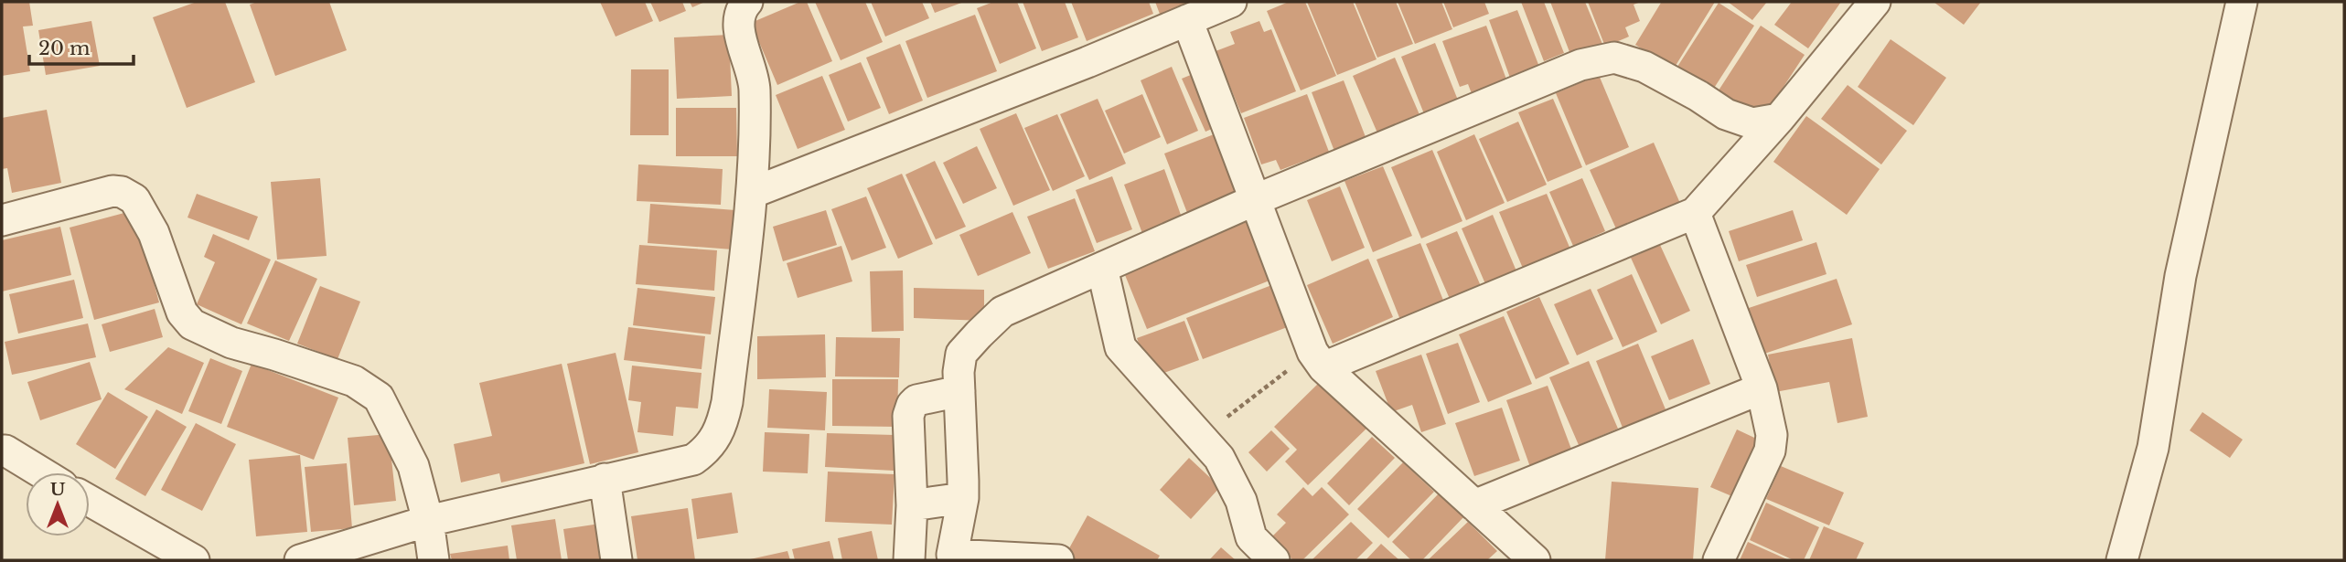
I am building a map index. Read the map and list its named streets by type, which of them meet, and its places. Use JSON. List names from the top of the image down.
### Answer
{
  "scale_bar": "20 m",
  "north": "top"
}
